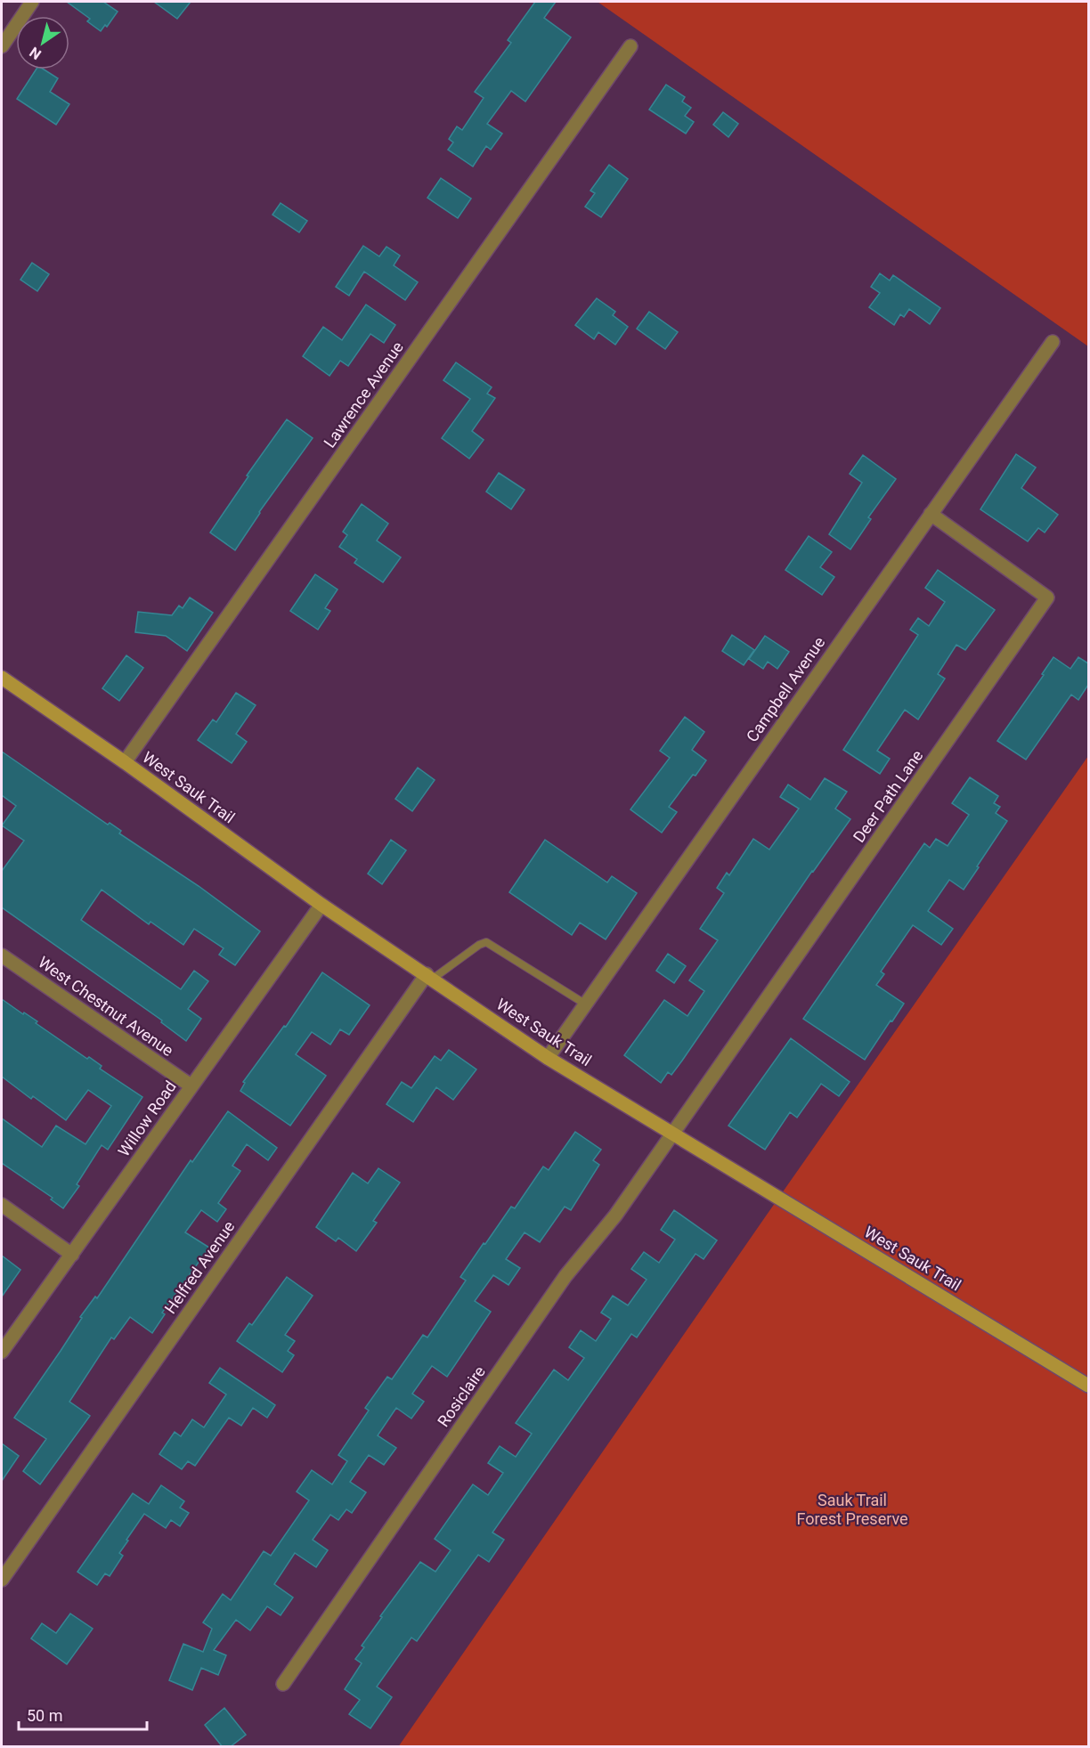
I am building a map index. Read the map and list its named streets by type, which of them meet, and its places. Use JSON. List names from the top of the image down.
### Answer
{
  "streets": {
    "main road": ["West Sauk Trail"],
    "street": [
      "Lawrence Avenue",
      "Campbell Avenue",
      "Deer Path Lane",
      "West Chestnut Avenue",
      "Willow Road",
      "Helfred Avenue",
      "Rosiclaire"
    ]
  },
  "crossings": [
    ["Lawrence Avenue", "West Sauk Trail"],
    ["Campbell Avenue", "West Sauk Trail"],
    ["Campbell Avenue", "Deer Path Lane"],
    ["West Sauk Trail", "Deer Path Lane"],
    ["West Sauk Trail", "Willow Road"],
    ["West Sauk Trail", "Helfred Avenue"],
    ["West Sauk Trail", "Rosiclaire"],
    ["Deer Path Lane", "Rosiclaire"],
    ["West Chestnut Avenue", "Willow Road"]
  ],
  "parks": ["Sauk Trail Forest Preserve"],
  "scale_bar": "50 m",
  "north": "bottom left"
}
